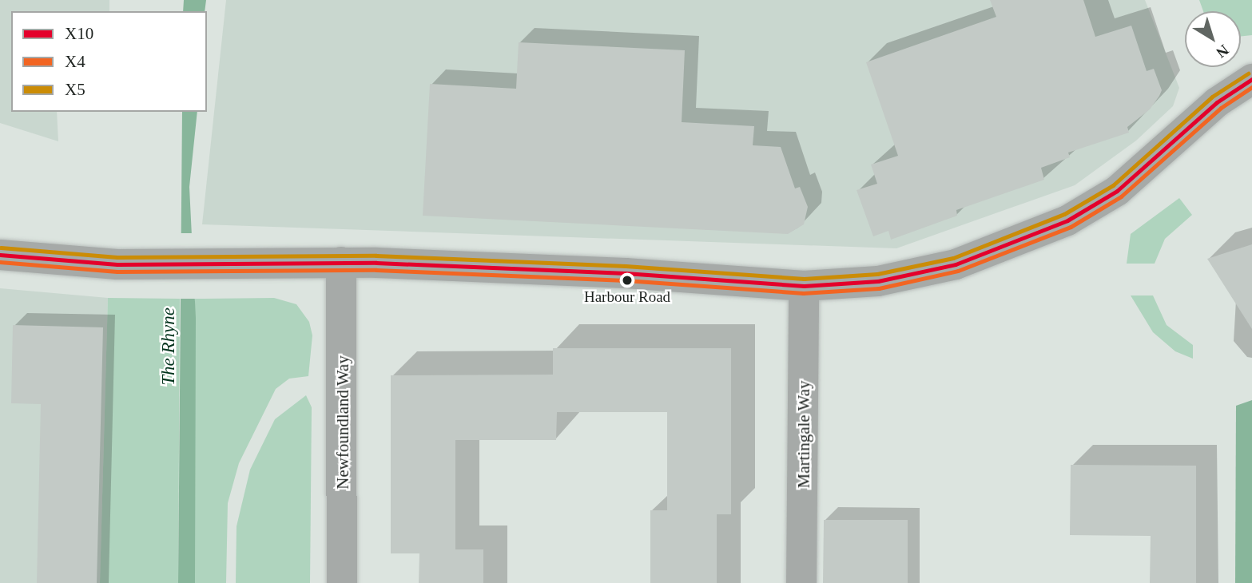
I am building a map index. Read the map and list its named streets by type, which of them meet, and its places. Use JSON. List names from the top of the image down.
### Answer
{
  "streets": {
    "street": ["Newfoundland Way", "Martingale Way"]
  },
  "water": ["The Rhyne"],
  "places": ["Harbour Road"],
  "lines": ["transit line X5", "transit line X10", "transit line X4"],
  "legend": ["X10", "X4", "X5"],
  "north": "bottom right"
}
